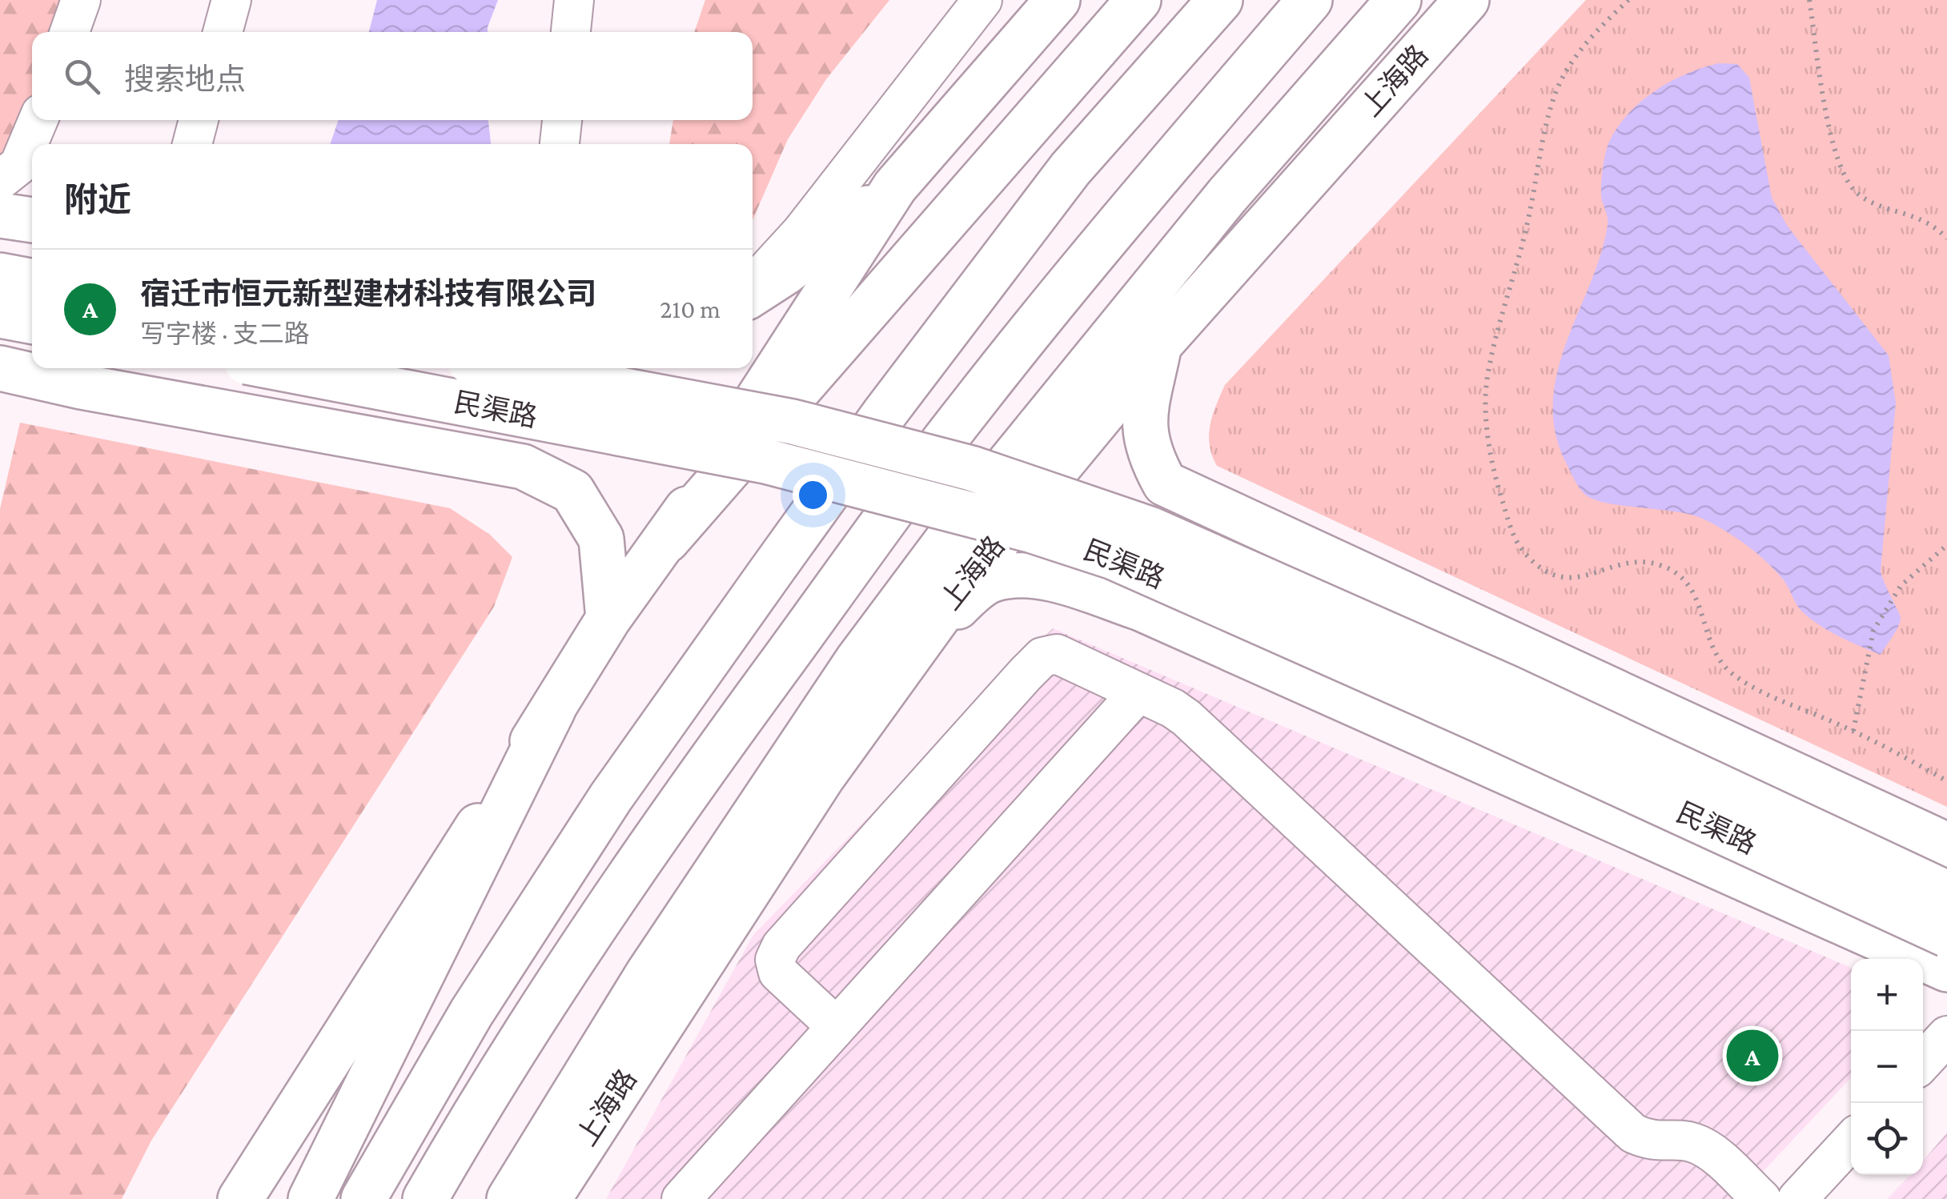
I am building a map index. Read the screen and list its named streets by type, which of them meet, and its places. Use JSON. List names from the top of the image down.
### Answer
{
  "streets": {
    "main road": ["上海路", "民渠路"]
  },
  "page": {
    "search": "搜索地点",
    "heading": "附近",
    "list": [
      {
        "mark": "A",
        "name": "宿迁市恒元新型建材科技有限公司",
        "note": "写字楼 · 支二路",
        "value": "210 m"
      }
    ],
    "map_buttons": ["+", "−"],
    "pins": "A"
  }
}
